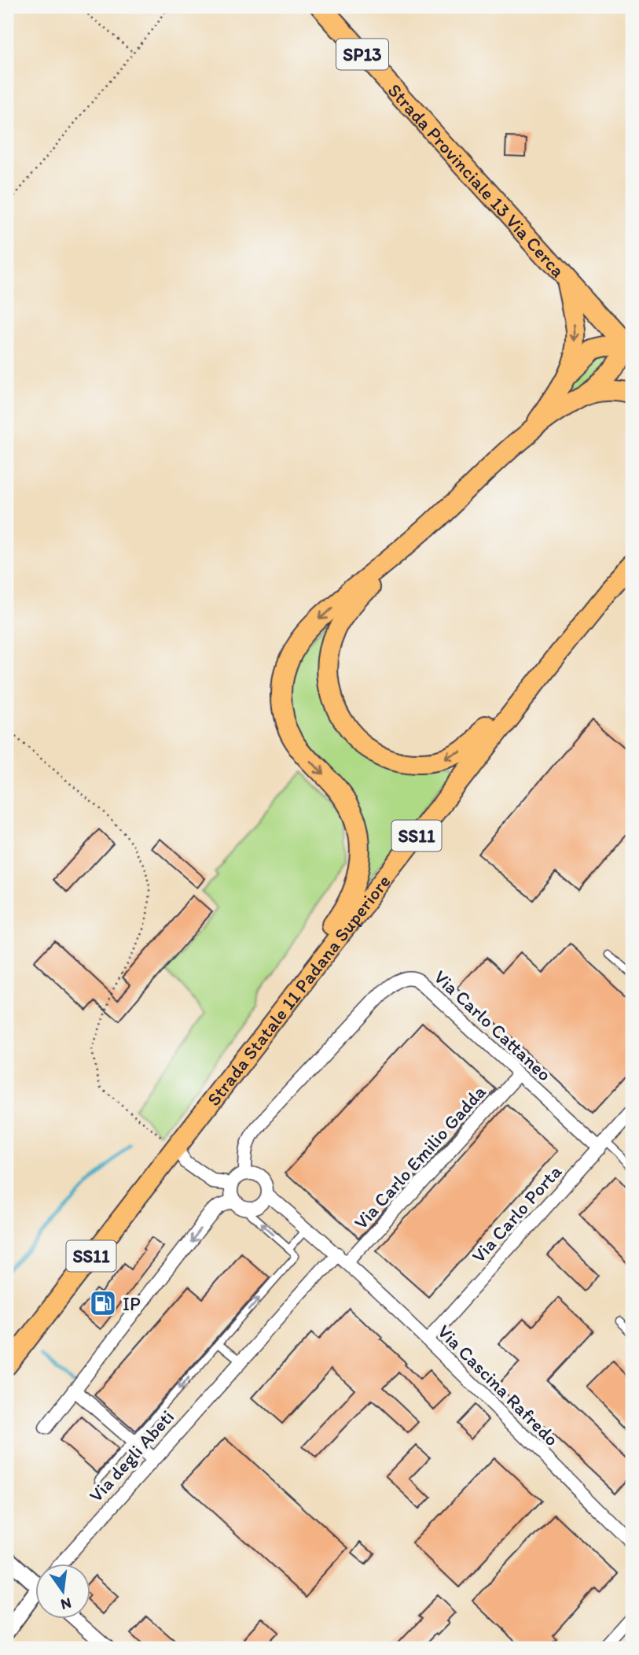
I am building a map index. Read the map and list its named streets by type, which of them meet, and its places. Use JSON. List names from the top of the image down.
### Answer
{
  "streets": {
    "main road": [
      "SP13",
      "Strada Provinciale 13 Via Cerca",
      "SS11",
      "Strada Statale 11 Padana Superiore"
    ],
    "street": [
      "Via Carlo Cattaneo",
      "Via Carlo Emilio Gadda",
      "Via Carlo Porta",
      "Via Cascina Rafredo",
      "Via degli Abeti"
    ]
  },
  "crossings": [
    ["Via Carlo Cattaneo", "Via Carlo Emilio Gadda"],
    ["Via Carlo Cattaneo", "Via Carlo Porta"],
    ["Via Carlo Cattaneo", "Via Cascina Rafredo"],
    ["Via Carlo Emilio Gadda", "Via Cascina Rafredo"],
    ["Via Carlo Porta", "Via Cascina Rafredo"],
    ["Via Cascina Rafredo", "Via degli Abeti"]
  ],
  "places": {
    "fuel station": ["IP"]
  },
  "north": "bottom"
}
